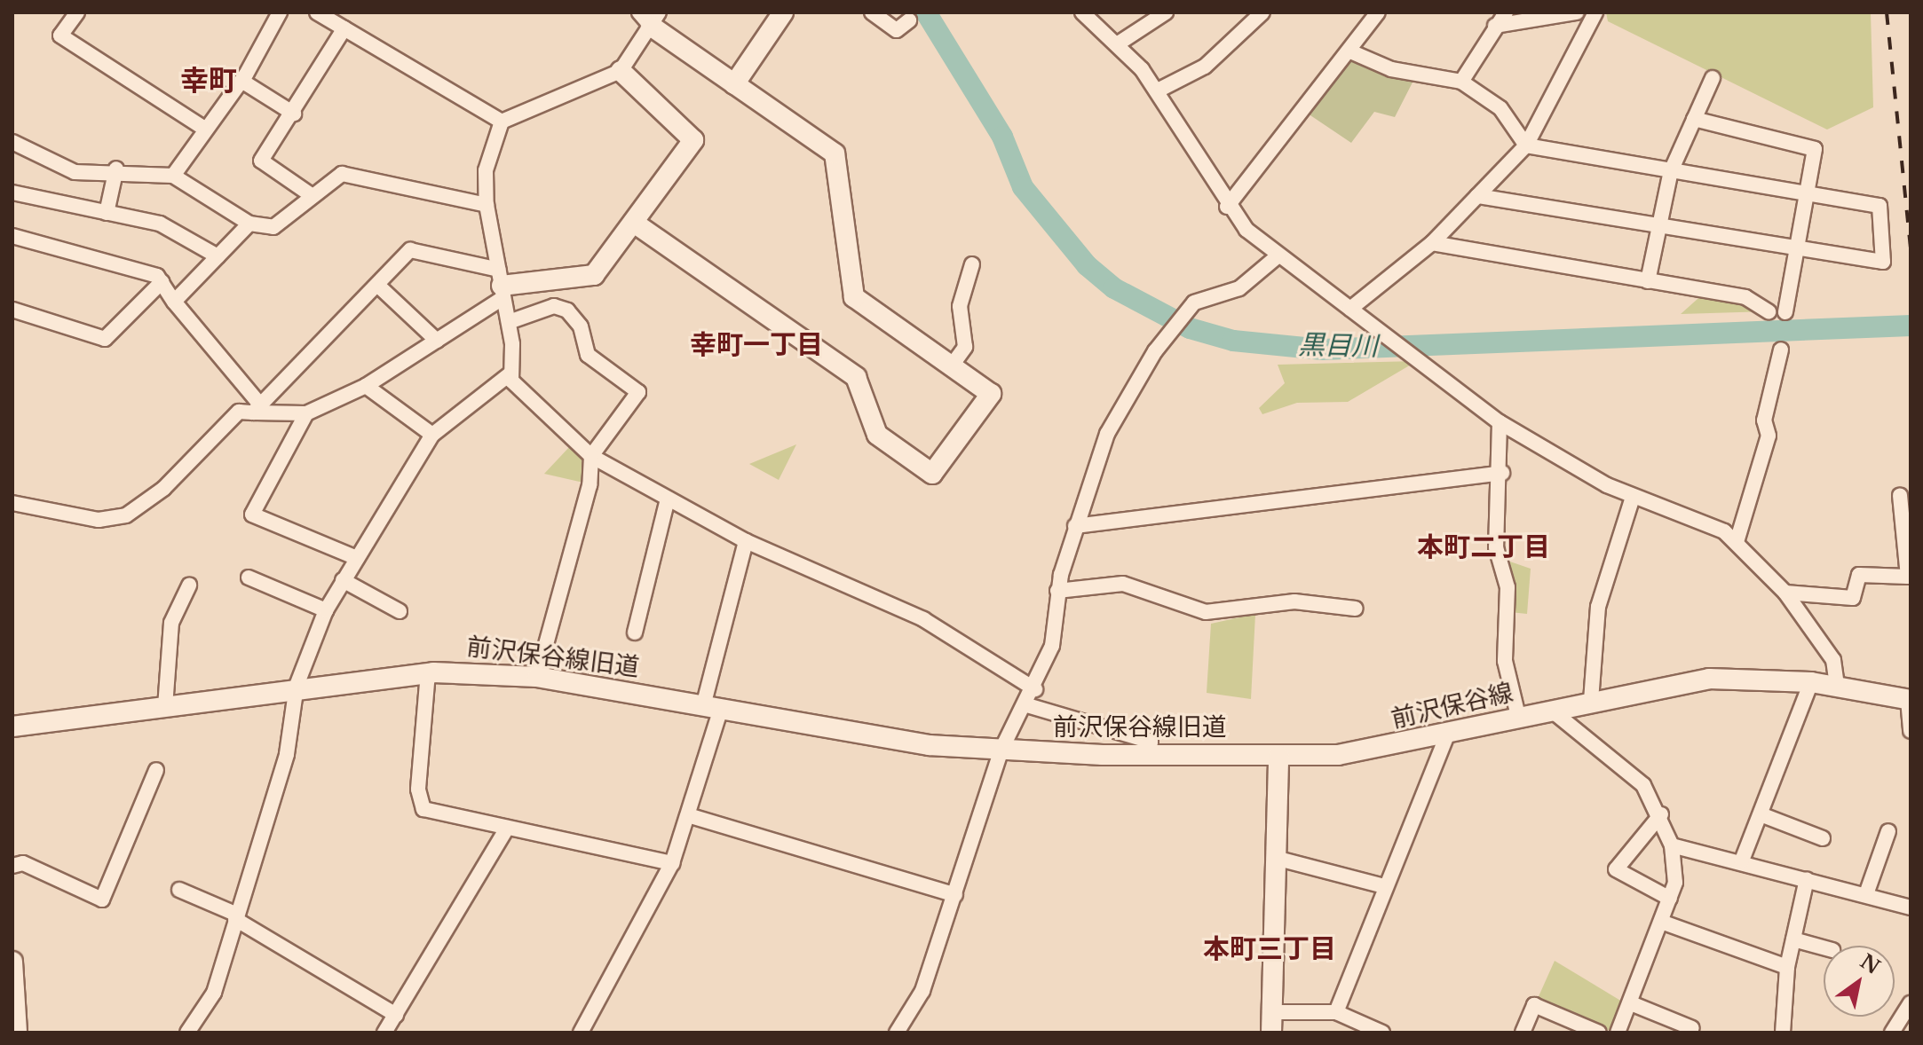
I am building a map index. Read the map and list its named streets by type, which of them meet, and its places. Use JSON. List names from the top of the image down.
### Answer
{
  "streets": {
    "street": ["前沢保谷線旧道", "前沢保谷線"]
  },
  "crossings": [
    ["前沢保谷線旧道", "前沢保谷線"]
  ],
  "districts": [
    "幸町",
    "幸町一丁目",
    "本町二丁目",
    "本町三丁目"
  ],
  "water": ["黒目川"],
  "north": "top right"
}
